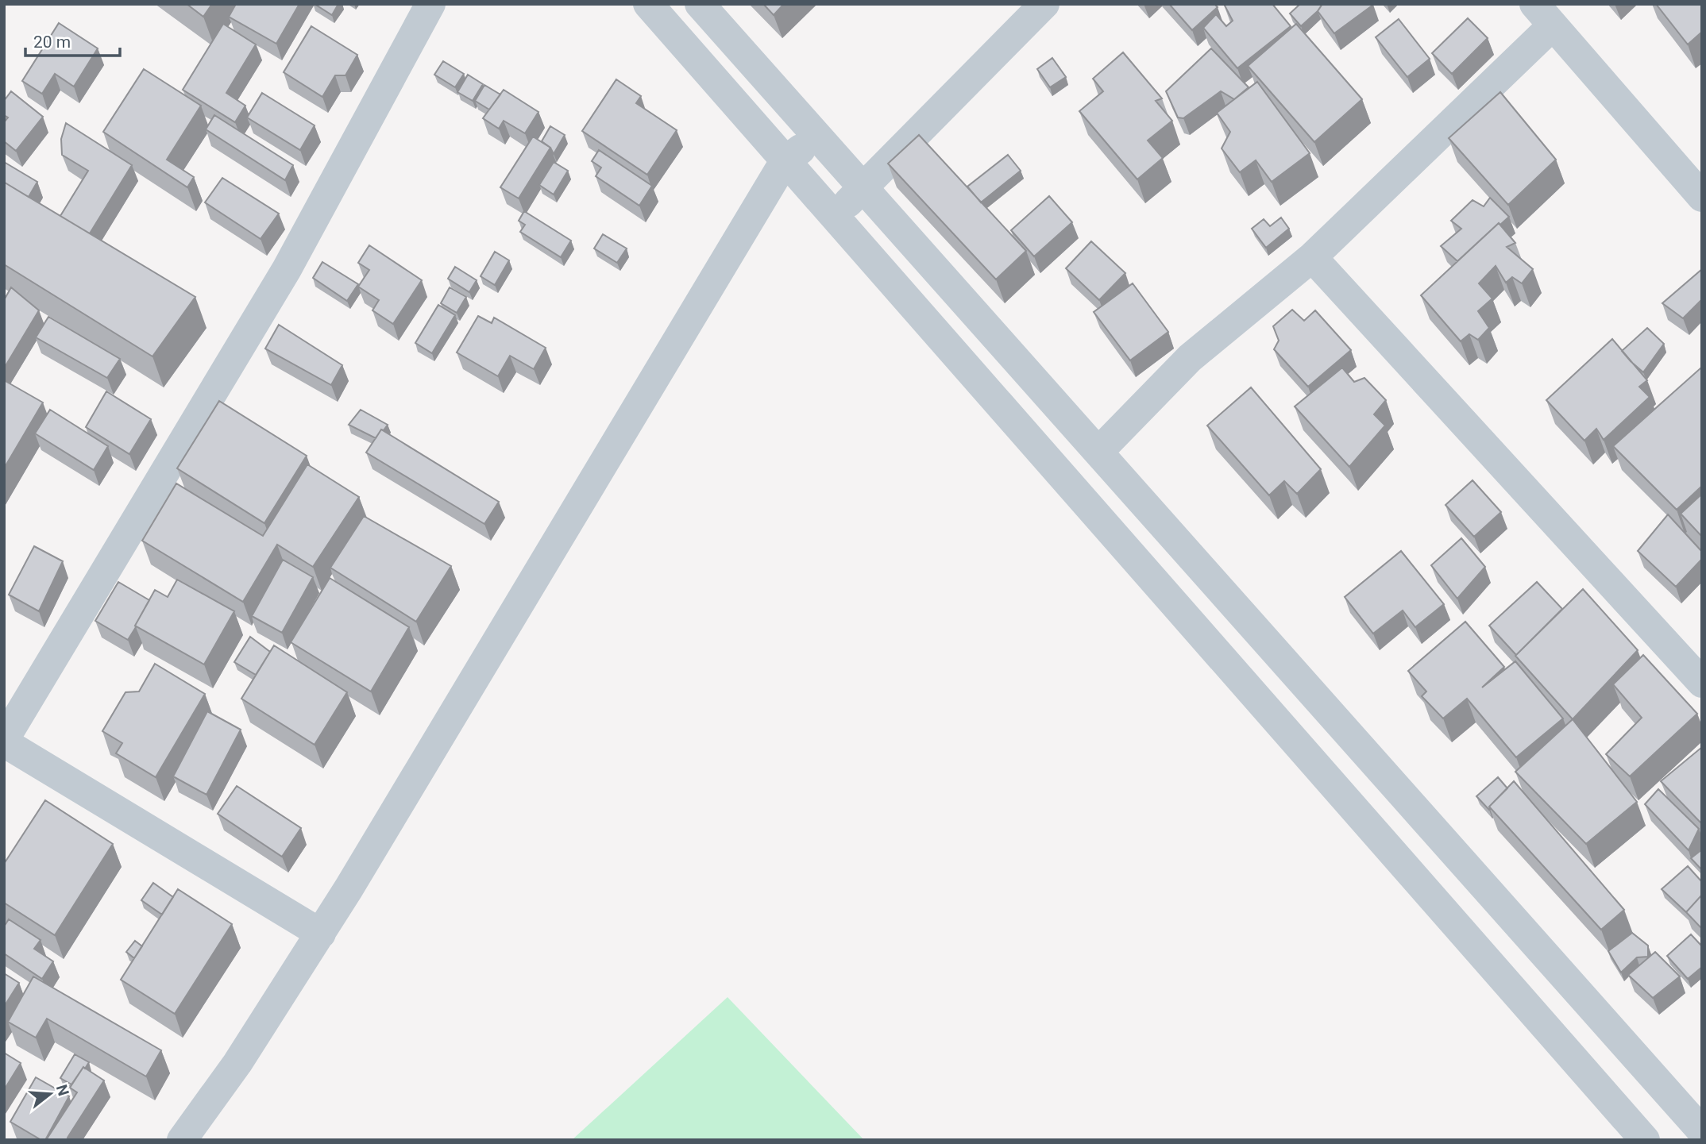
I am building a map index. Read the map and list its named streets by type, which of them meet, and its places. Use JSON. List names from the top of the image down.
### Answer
{
  "scale_bar": "20 m",
  "north": "right"
}
